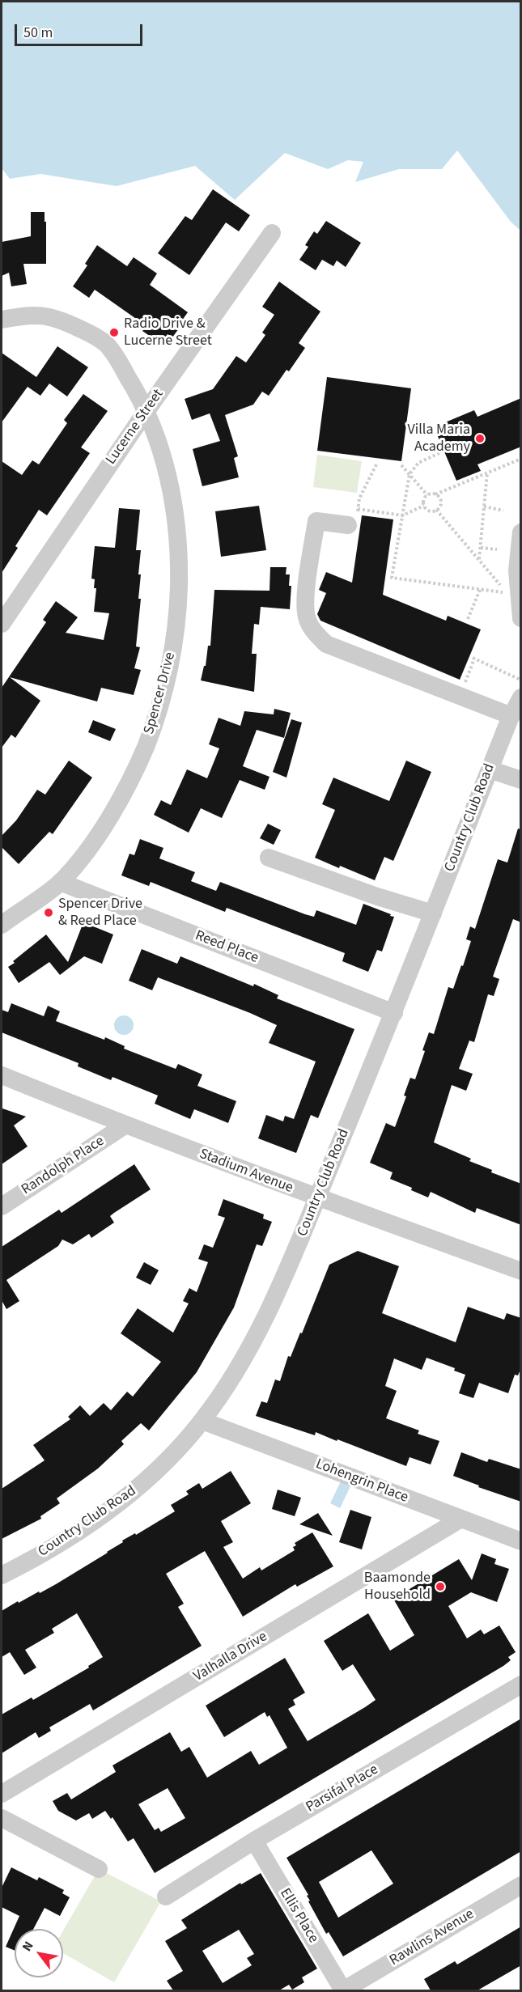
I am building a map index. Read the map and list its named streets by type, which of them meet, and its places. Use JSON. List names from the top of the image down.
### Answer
{
  "streets": {
    "street": [
      "Lucerne Street",
      "Spencer Drive",
      "Country Club Road",
      "Reed Place",
      "Randolph Place",
      "Stadium Avenue",
      "Lohengrin Place",
      "Valhalla Drive",
      "Parsifal Place",
      "Ellis Place",
      "Rawlins Avenue"
    ]
  },
  "crossings": [
    ["Lucerne Street", "Spencer Drive"],
    ["Spencer Drive", "Reed Place"],
    ["Country Club Road", "Reed Place"],
    ["Country Club Road", "Stadium Avenue"],
    ["Country Club Road", "Lohengrin Place"],
    ["Randolph Place", "Stadium Avenue"],
    ["Lohengrin Place", "Valhalla Drive"],
    ["Parsifal Place", "Ellis Place"],
    ["Ellis Place", "Rawlins Avenue"]
  ],
  "places": [
    "Radio Drive & Lucerne Street",
    "Villa Maria Academy",
    "Spencer Drive & Reed Place",
    "Baamonde Household"
  ],
  "scale_bar": "50 m",
  "north": "top left"
}
